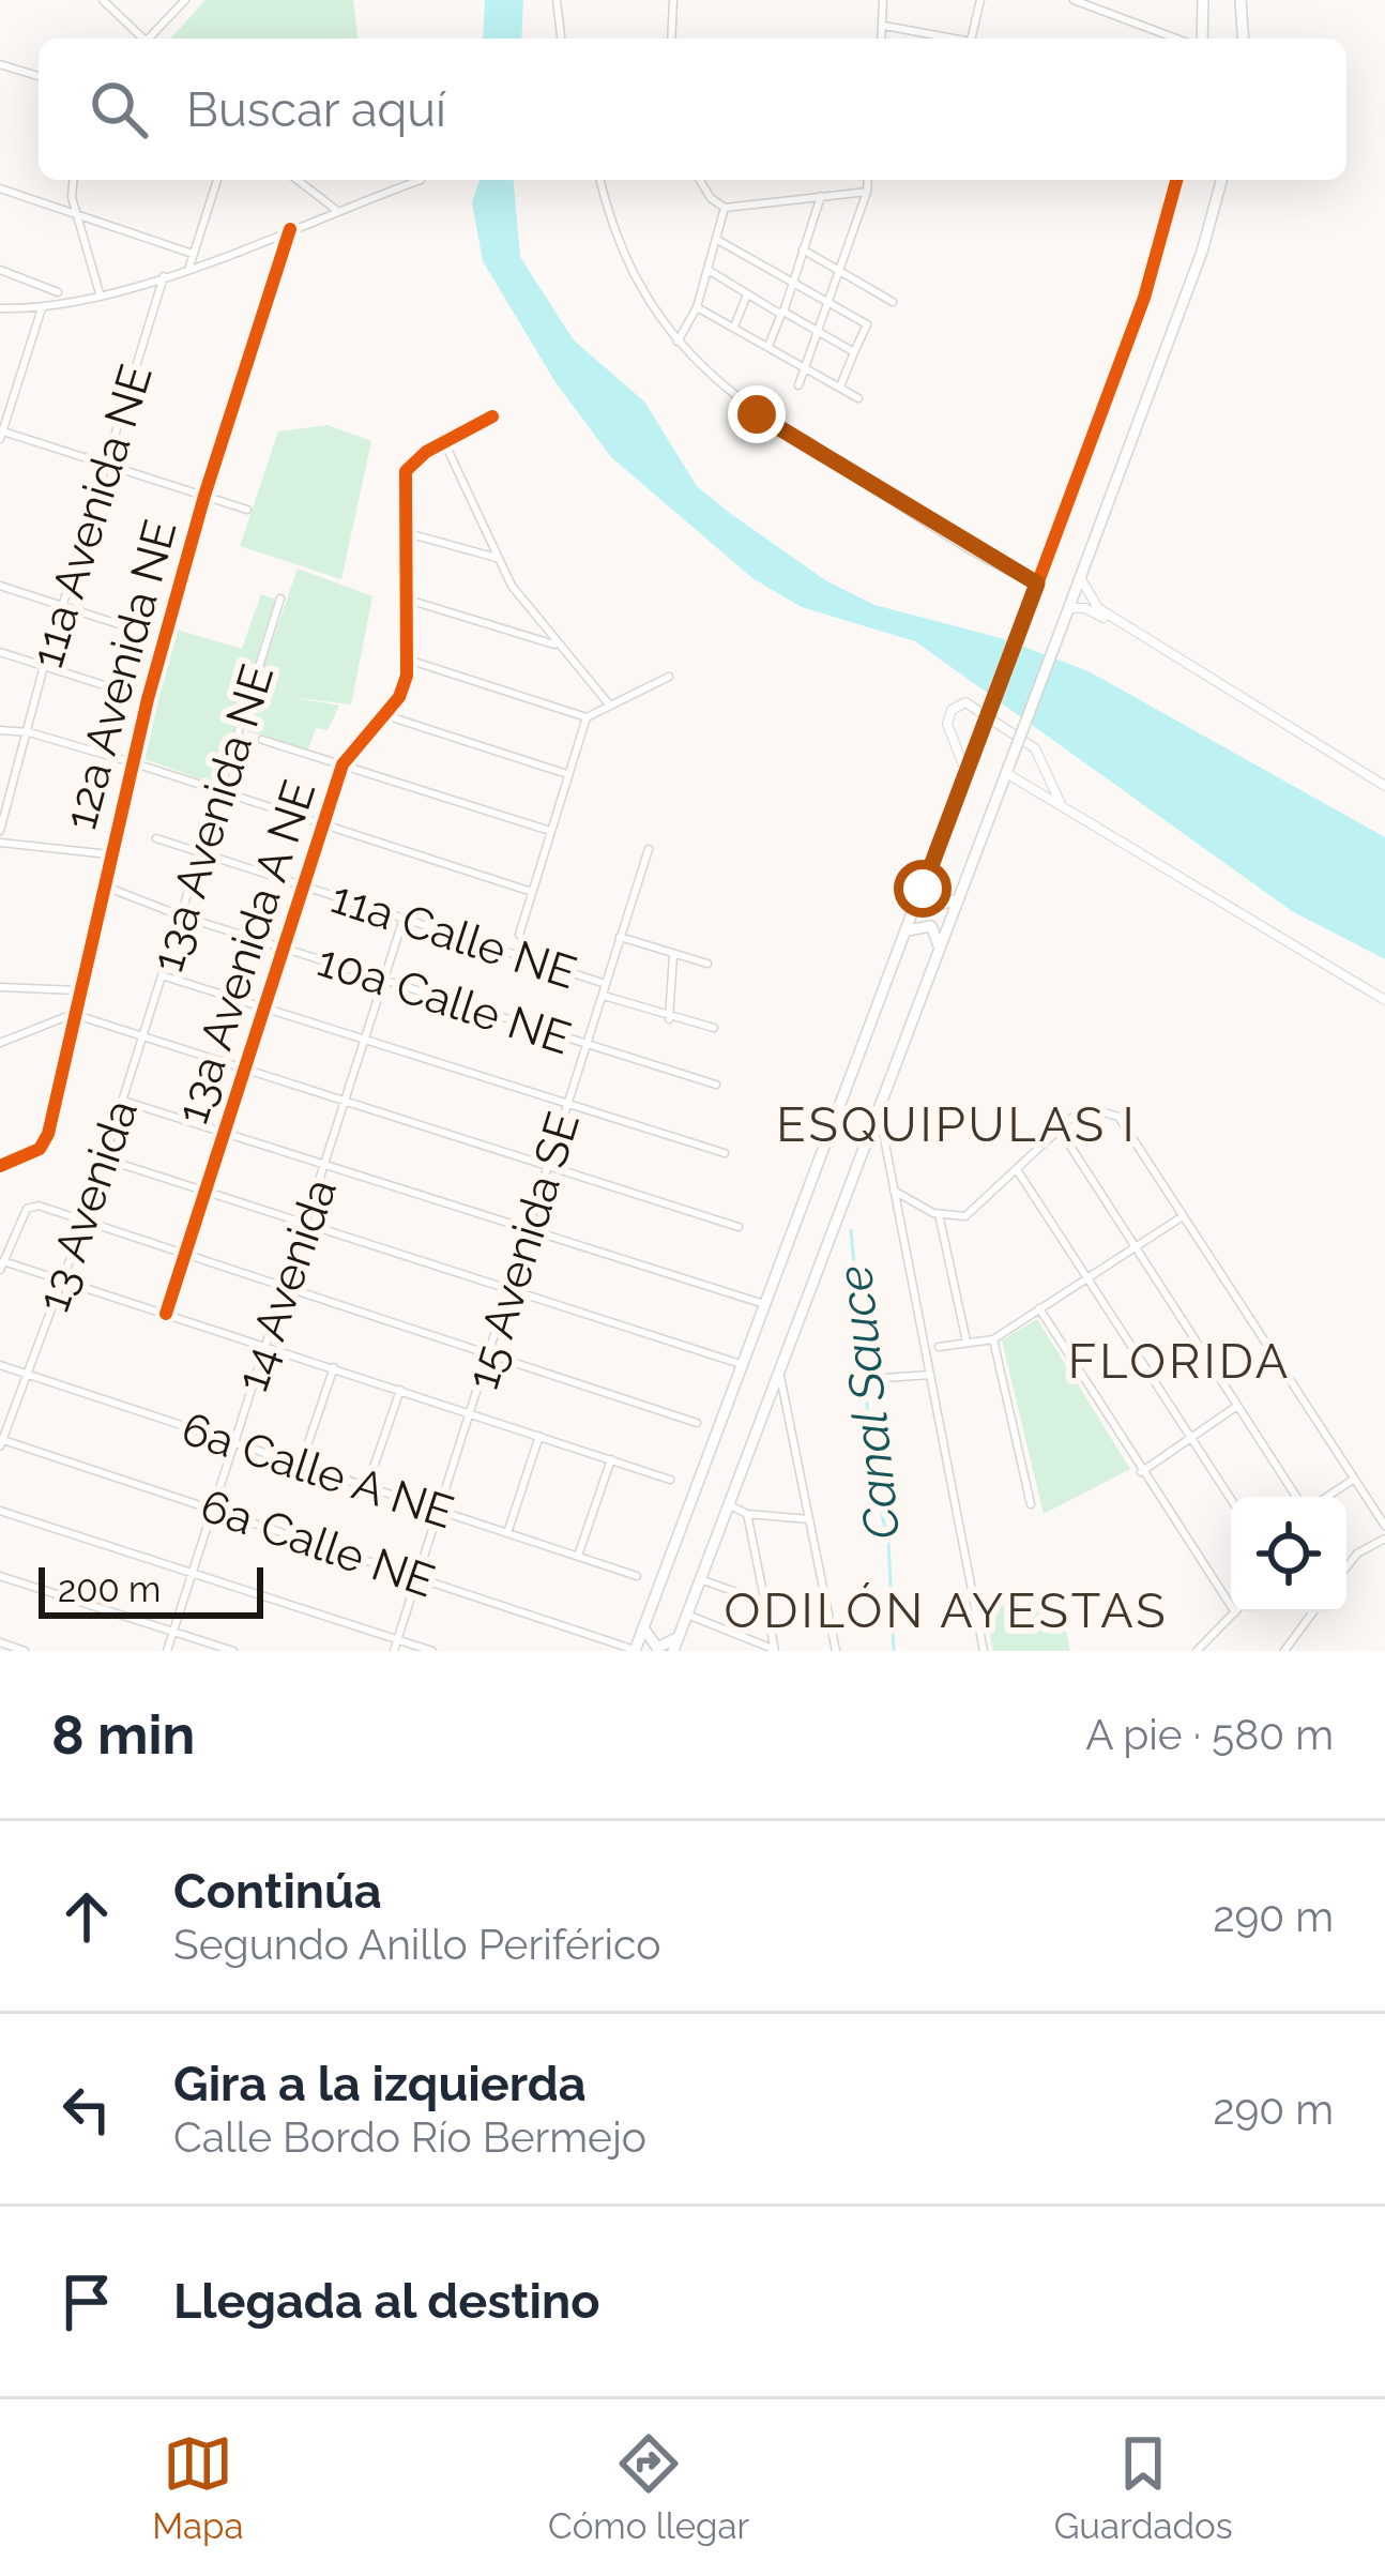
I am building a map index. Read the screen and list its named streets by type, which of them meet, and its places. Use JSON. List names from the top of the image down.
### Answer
{
  "streets": {
    "street": [
      "11a Avenida NE",
      "12a Avenida NE",
      "13a Avenida NE",
      "11a Calle NE",
      "13a Avenida A NE",
      "10a Calle NE",
      "13 Avenida",
      "15 Avenida SE",
      "14 Avenida",
      "6a Calle A NE",
      "6a Calle NE"
    ]
  },
  "crossings": [
    ["12a Avenida NE", "10a Calle NE"],
    ["13a Avenida NE", "11a Calle NE"],
    ["13a Avenida NE", "10a Calle NE"],
    ["13a Avenida NE", "13 Avenida"],
    ["11a Calle NE", "13a Avenida A NE"],
    ["11a Calle NE", "15 Avenida SE"],
    ["11a Calle NE", "14 Avenida"],
    ["13a Avenida A NE", "10a Calle NE"],
    ["10a Calle NE", "15 Avenida SE"],
    ["10a Calle NE", "14 Avenida"],
    ["13 Avenida", "6a Calle A NE"],
    ["13 Avenida", "6a Calle NE"],
    ["15 Avenida SE", "6a Calle A NE"],
    ["15 Avenida SE", "6a Calle NE"],
    ["14 Avenida", "6a Calle A NE"],
    ["14 Avenida", "6a Calle NE"]
  ],
  "districts": ["ESQUIPULAS I", "FLORIDA", "ODILÓN AYESTAS"],
  "water": ["Canal Sauce"],
  "scale_bar": "200 m",
  "page": {
    "search": "Buscar aquí",
    "scale": "200 m",
    "heading": ["8 min", "A pie · 580 m"],
    "list": [
      ["Continúa", "Segundo Anillo Periférico", "290 m"],
      ["Gira a la izquierda", "Calle Bordo Río Bermejo", "290 m"],
      "Llegada al destino"
    ],
    "nav": ["Mapa", "Cómo llegar", "Guardados"]
  }
}
